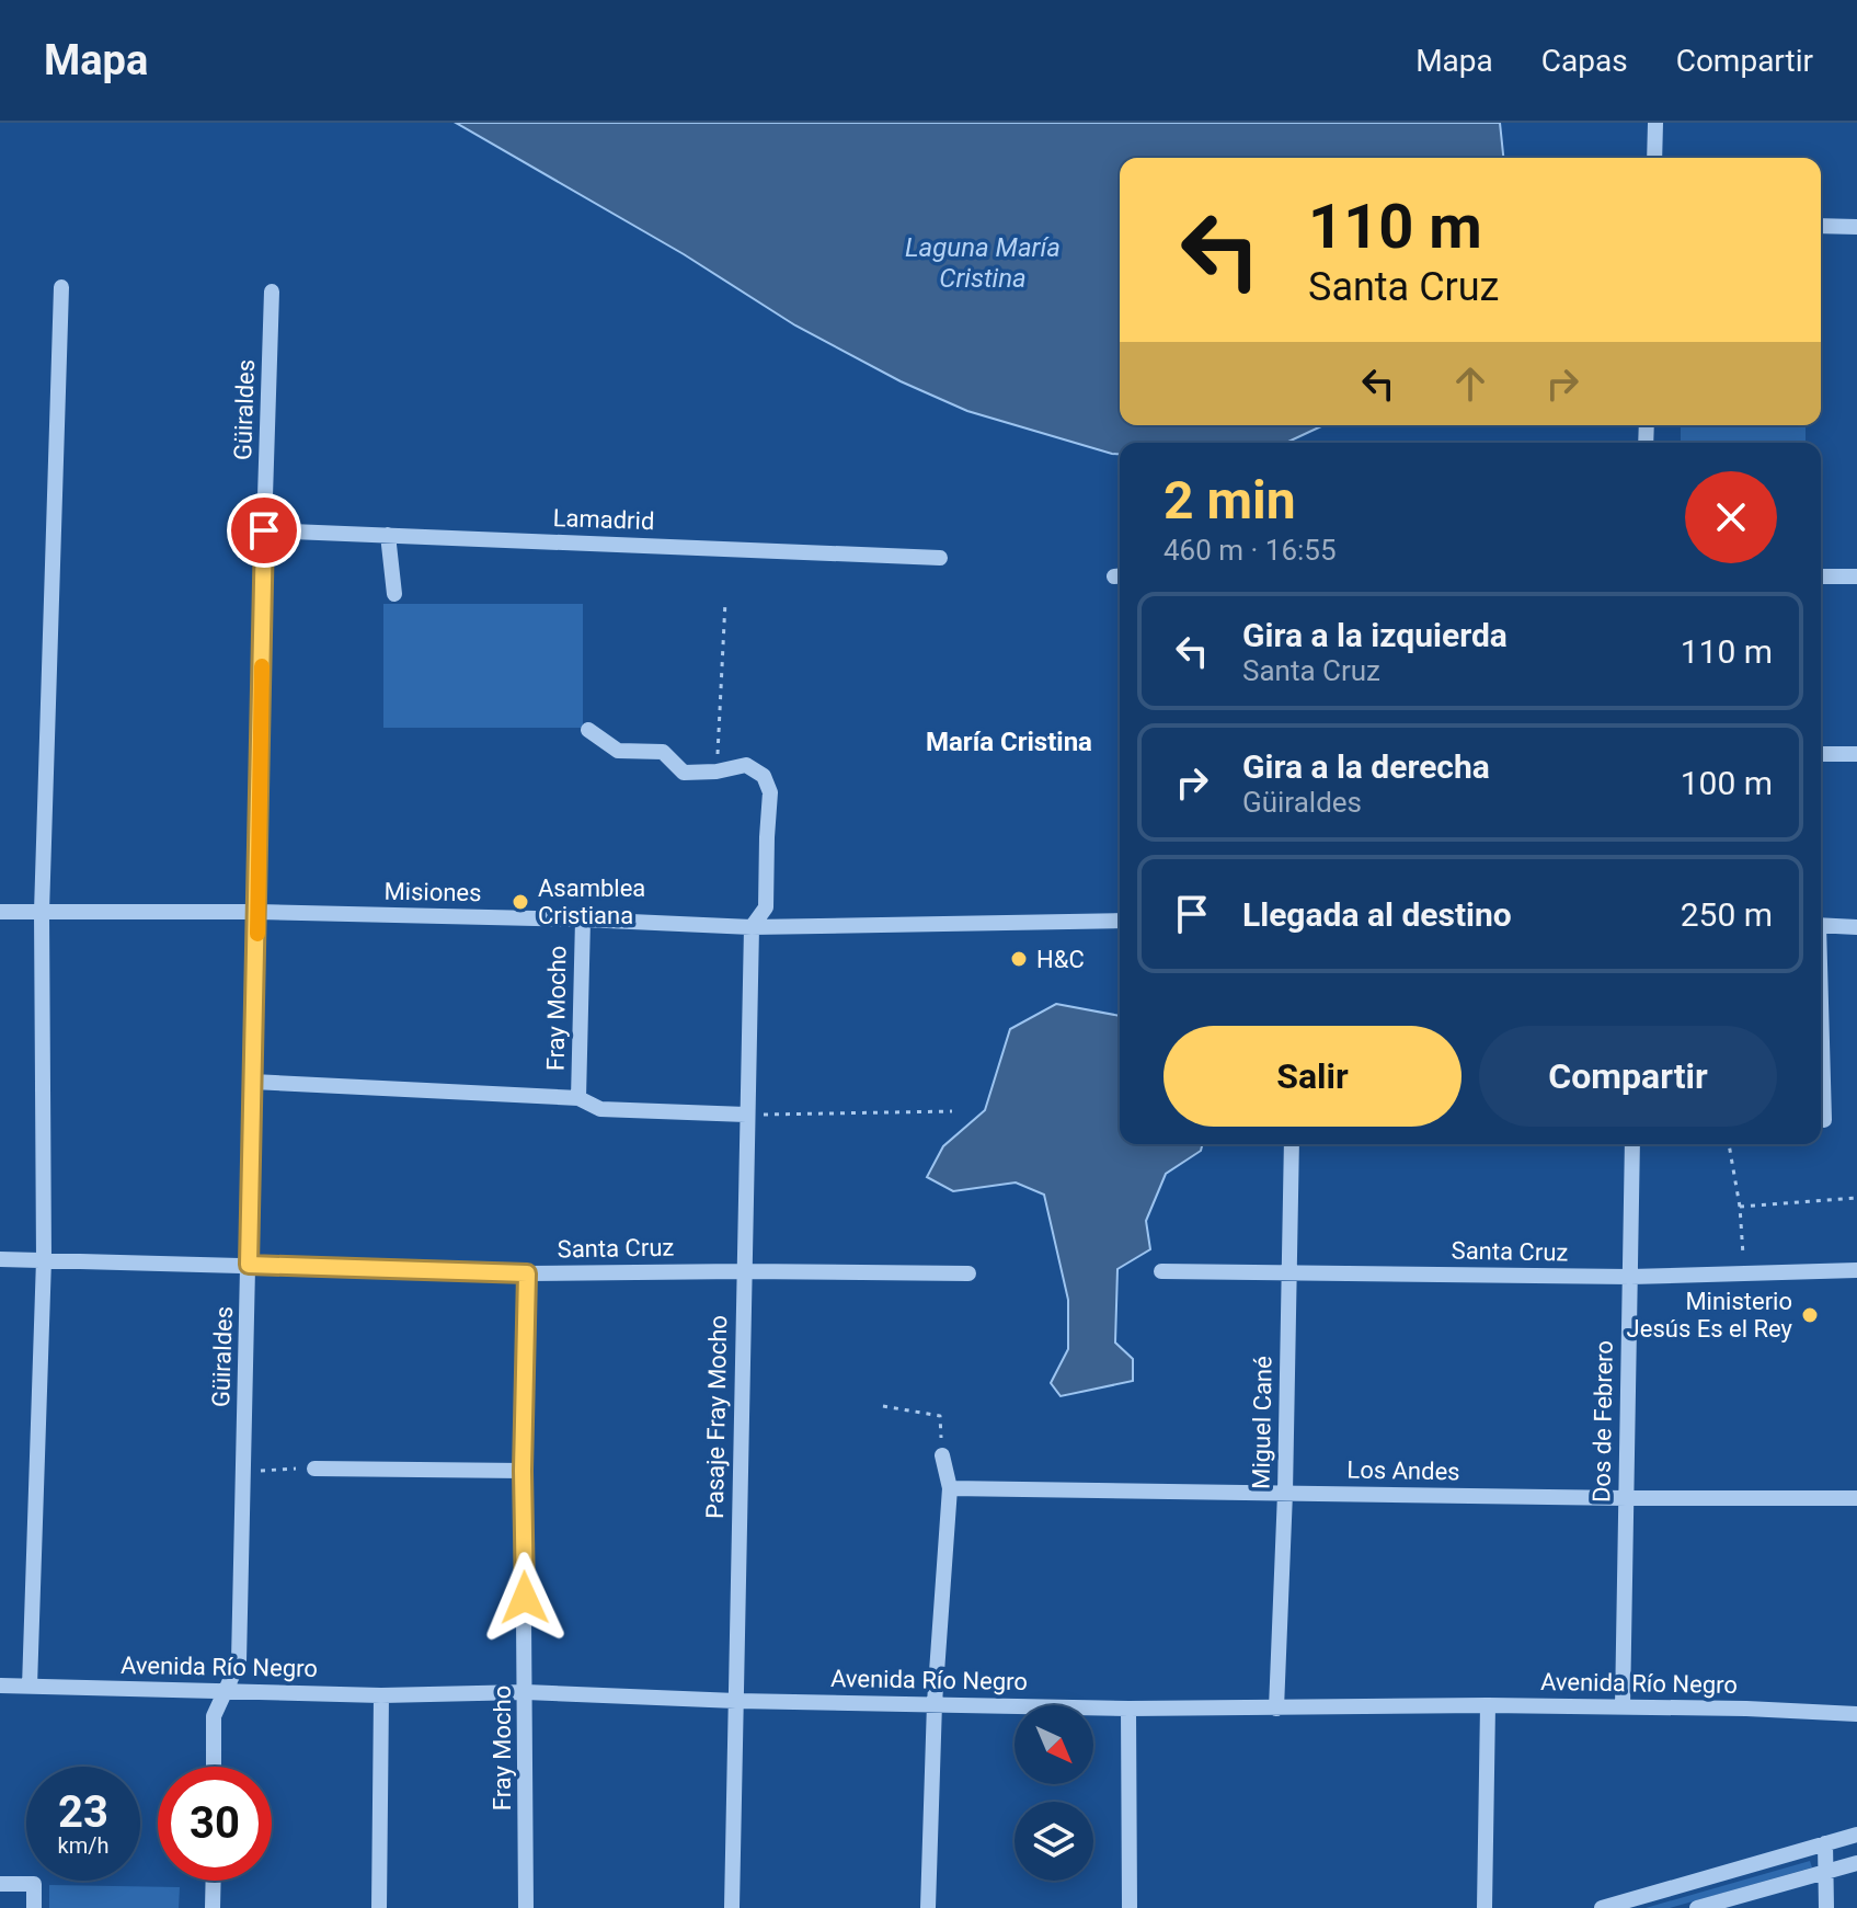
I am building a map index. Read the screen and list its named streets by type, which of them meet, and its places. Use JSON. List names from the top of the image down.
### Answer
{
  "streets": {
    "street": [
      "Güiraldes",
      "Lamadrid",
      "Misiones",
      "Fray Mocho",
      "Santa Cruz",
      "Pasaje Fray Mocho",
      "Dos de Febrero",
      "Miguel Cané",
      "Los Andes",
      "Avenida Río Negro"
    ]
  },
  "crossings": [
    ["Güiraldes", "Lamadrid"],
    ["Güiraldes", "Misiones"],
    ["Güiraldes", "Santa Cruz"],
    ["Güiraldes", "Avenida Río Negro"],
    ["Misiones", "Fray Mocho"],
    ["Misiones", "Pasaje Fray Mocho"],
    ["Fray Mocho", "Santa Cruz"],
    ["Fray Mocho", "Avenida Río Negro"],
    ["Santa Cruz", "Pasaje Fray Mocho"],
    ["Santa Cruz", "Dos de Febrero"],
    ["Santa Cruz", "Miguel Cané"],
    ["Pasaje Fray Mocho", "Avenida Río Negro"],
    ["Dos de Febrero", "Los Andes"],
    ["Dos de Febrero", "Avenida Río Negro"],
    ["Miguel Cané", "Los Andes"],
    ["Miguel Cané", "Avenida Río Negro"]
  ],
  "districts": ["María Cristina"],
  "water": ["Laguna María Cristina"],
  "places": ["Asamblea Cristiana", "H&C", "Ministerio Jesús Es el Rey"],
  "north": "bottom right",
  "page": {
    "header": "Mapa",
    "nav": ["Mapa", "Capas", "Compartir"],
    "turn": ["110 m", "Santa Cruz"],
    "heading": ["2 min", "460 m · 16:55"],
    "list": [
      {
        "name": "Gira a la izquierda",
        "note": "Santa Cruz",
        "value": "110 m"
      },
      {
        "name": "Gira a la derecha",
        "note": "Güiraldes",
        "value": "100 m"
      },
      {
        "name": "Llegada al destino",
        "value": "250 m"
      }
    ],
    "buttons": ["Salir", "Compartir"],
    "speed": "23 km/h",
    "limit": "30"
  }
}
